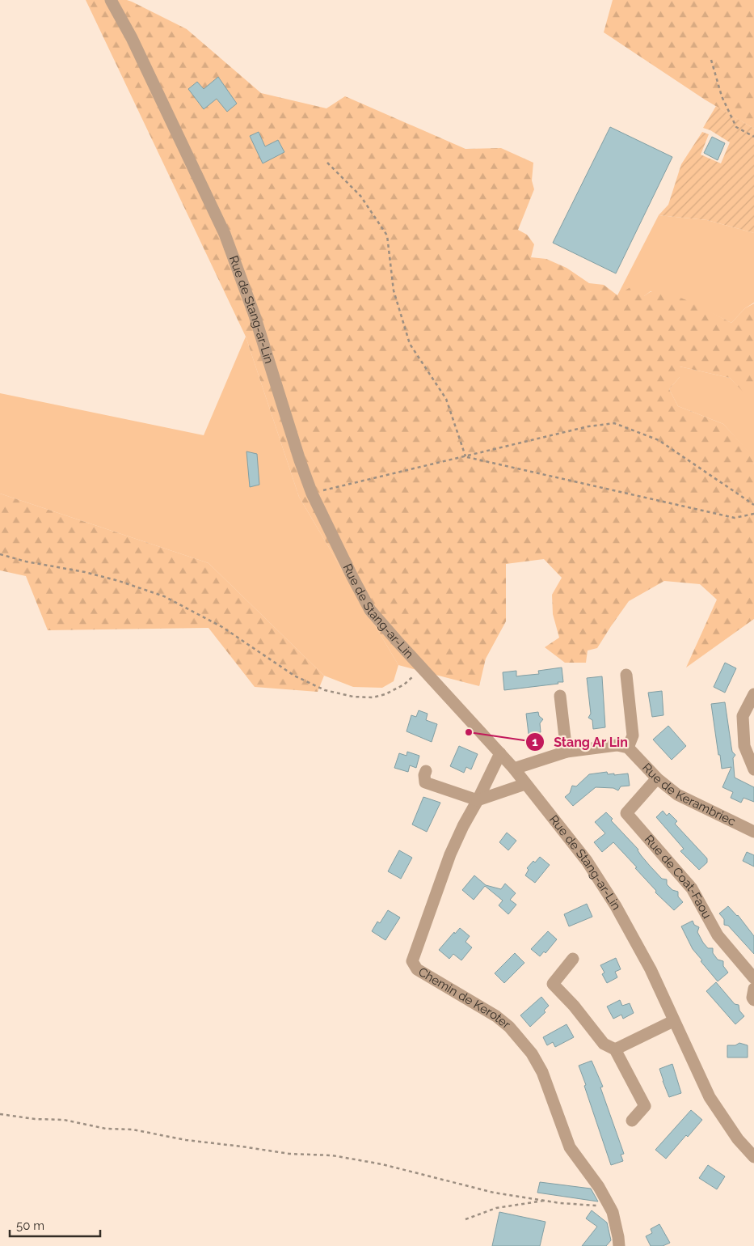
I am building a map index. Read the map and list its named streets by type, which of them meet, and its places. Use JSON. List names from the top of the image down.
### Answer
{
  "streets": {
    "street": [
      "Rue de Stang-ar-Lin",
      "Rue de Kerambriec",
      "Rue de Coat-Faou",
      "Chemin de Keroter"
    ]
  },
  "crossings": [
    ["Rue de Stang-ar-Lin", "Chemin de Keroter"],
    ["Rue de Kerambriec", "Rue de Coat-Faou"]
  ],
  "places": ["Stang Ar Lin"],
  "scale_bar": "50 m"
}
